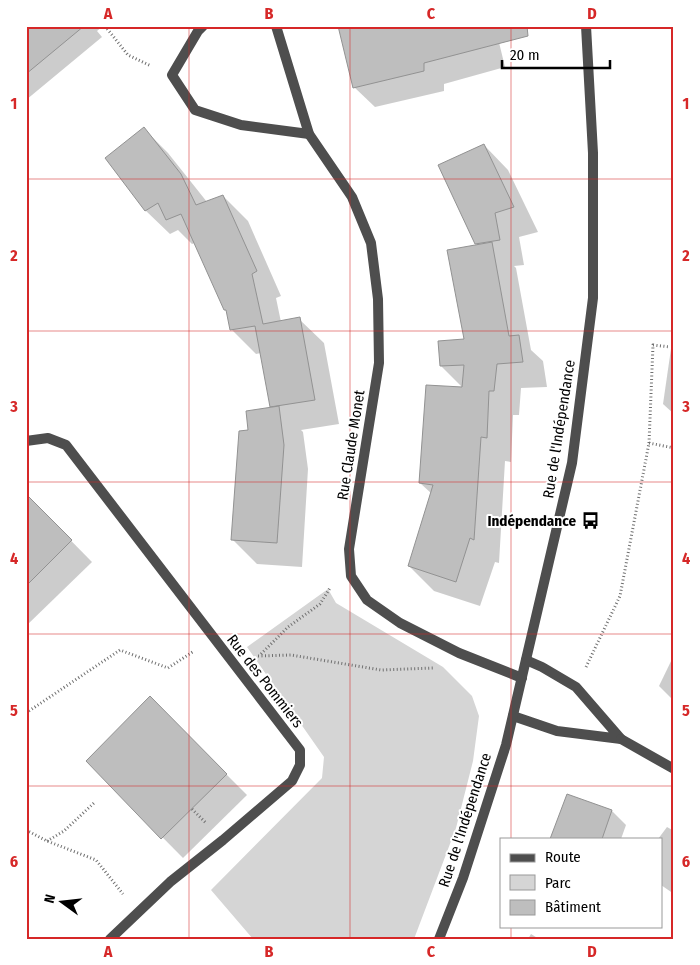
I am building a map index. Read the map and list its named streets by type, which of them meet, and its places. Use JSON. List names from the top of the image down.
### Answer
{
  "streets": {
    "street": ["Rue de l'Indépendance", "Rue Claude Monet", "Rue des Pommiers"]
  },
  "crossings": [
    ["Rue de l'Indépendance", "Rue Claude Monet"]
  ],
  "places": {
    "bus stop": ["Indépendance"]
  },
  "legend": ["Route", "Parc", "Bâtiment"],
  "scale_bar": "20 m",
  "north": "left",
  "grid": {
    "columns": [
      "A",
      "B",
      "C",
      "D"
    ],
    "rows": [
      "1",
      "2",
      "3",
      "4",
      "5",
      "6"
    ]
  }
}
